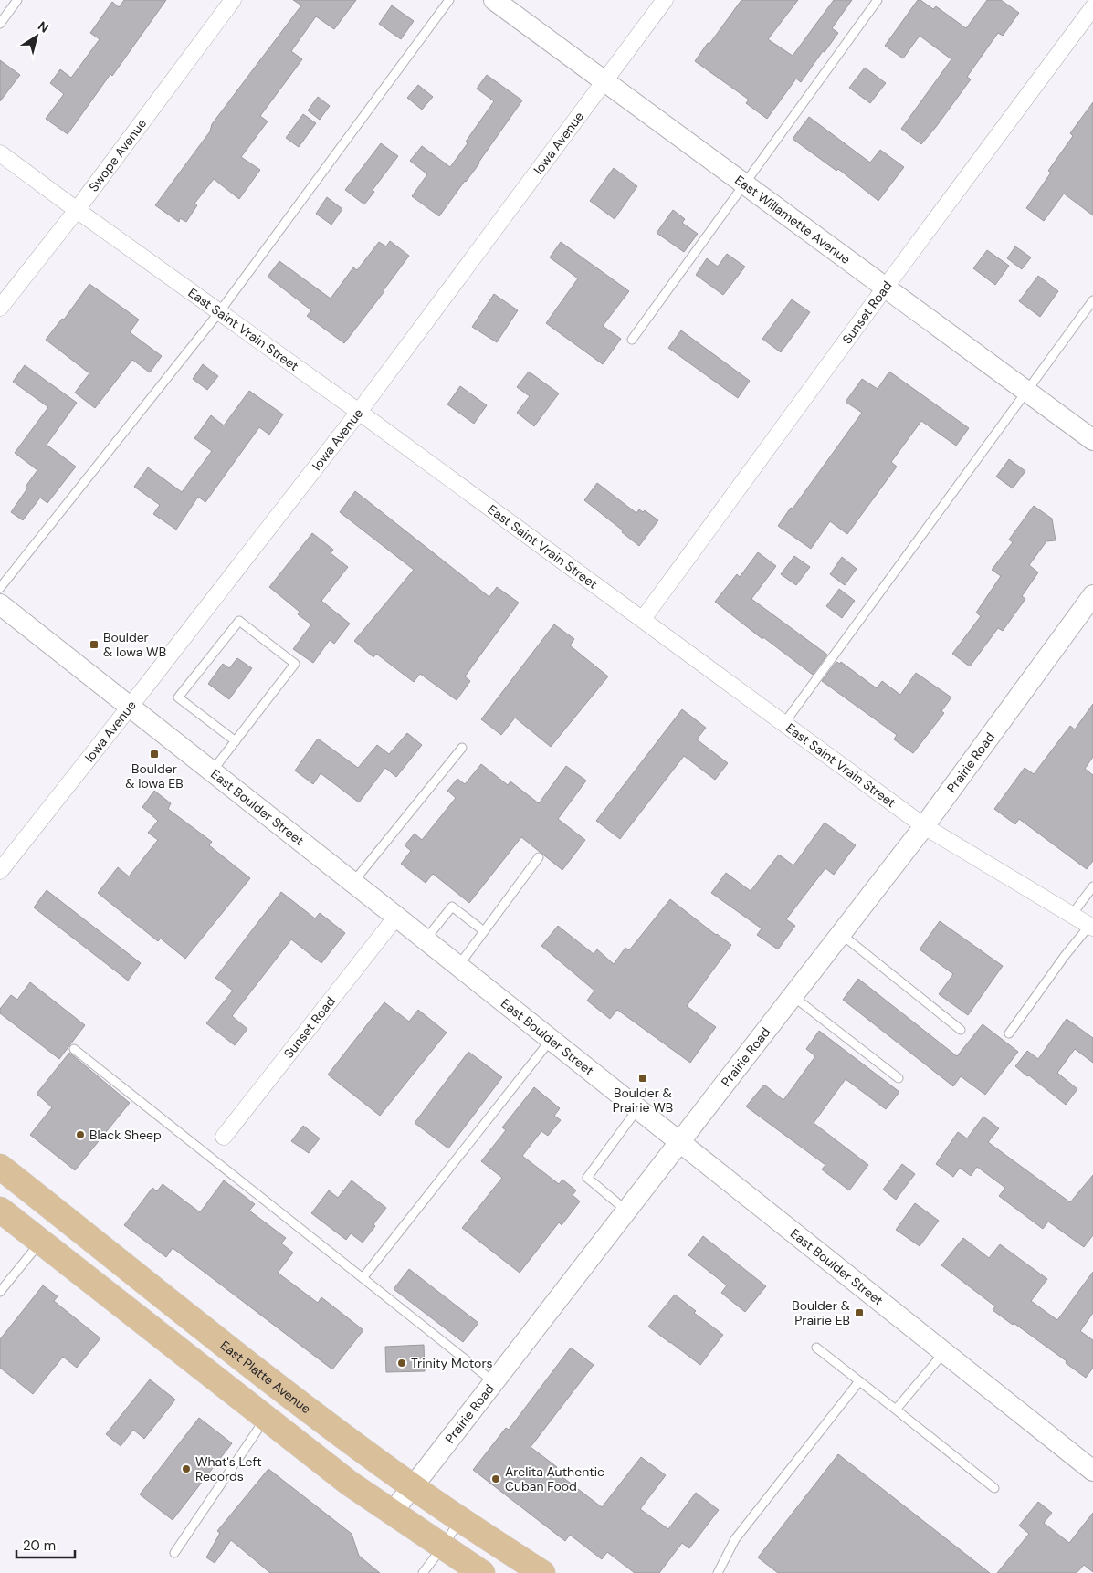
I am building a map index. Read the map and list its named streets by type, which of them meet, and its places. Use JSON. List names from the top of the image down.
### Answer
{
  "streets": {
    "main road": ["East Platte Avenue"],
    "street": [
      "Iowa Avenue",
      "Swope Avenue",
      "East Willamette Avenue",
      "Sunset Road",
      "East Saint Vrain Street",
      "Prairie Road",
      "East Boulder Street"
    ]
  },
  "crossings": [
    ["Iowa Avenue", "East Willamette Avenue"],
    ["Iowa Avenue", "East Saint Vrain Street"],
    ["Iowa Avenue", "East Boulder Street"],
    ["Swope Avenue", "East Saint Vrain Street"],
    ["East Willamette Avenue", "Sunset Road"],
    ["Sunset Road", "East Saint Vrain Street"],
    ["Sunset Road", "East Boulder Street"],
    ["East Saint Vrain Street", "Prairie Road"],
    ["Prairie Road", "East Boulder Street"],
    ["Prairie Road", "East Platte Avenue"]
  ],
  "places": {
    "transit": [
      "Boulder & Iowa WB",
      "Boulder & Iowa EB",
      "Boulder & Prairie WB",
      "Boulder & Prairie EB"
    ],
    "other": [
      "Black Sheep",
      "Trinity Motors",
      "What's Left Records",
      "Arelita Authentic Cuban Food"
    ]
  },
  "scale_bar": "20 m",
  "north": "top right"
}
